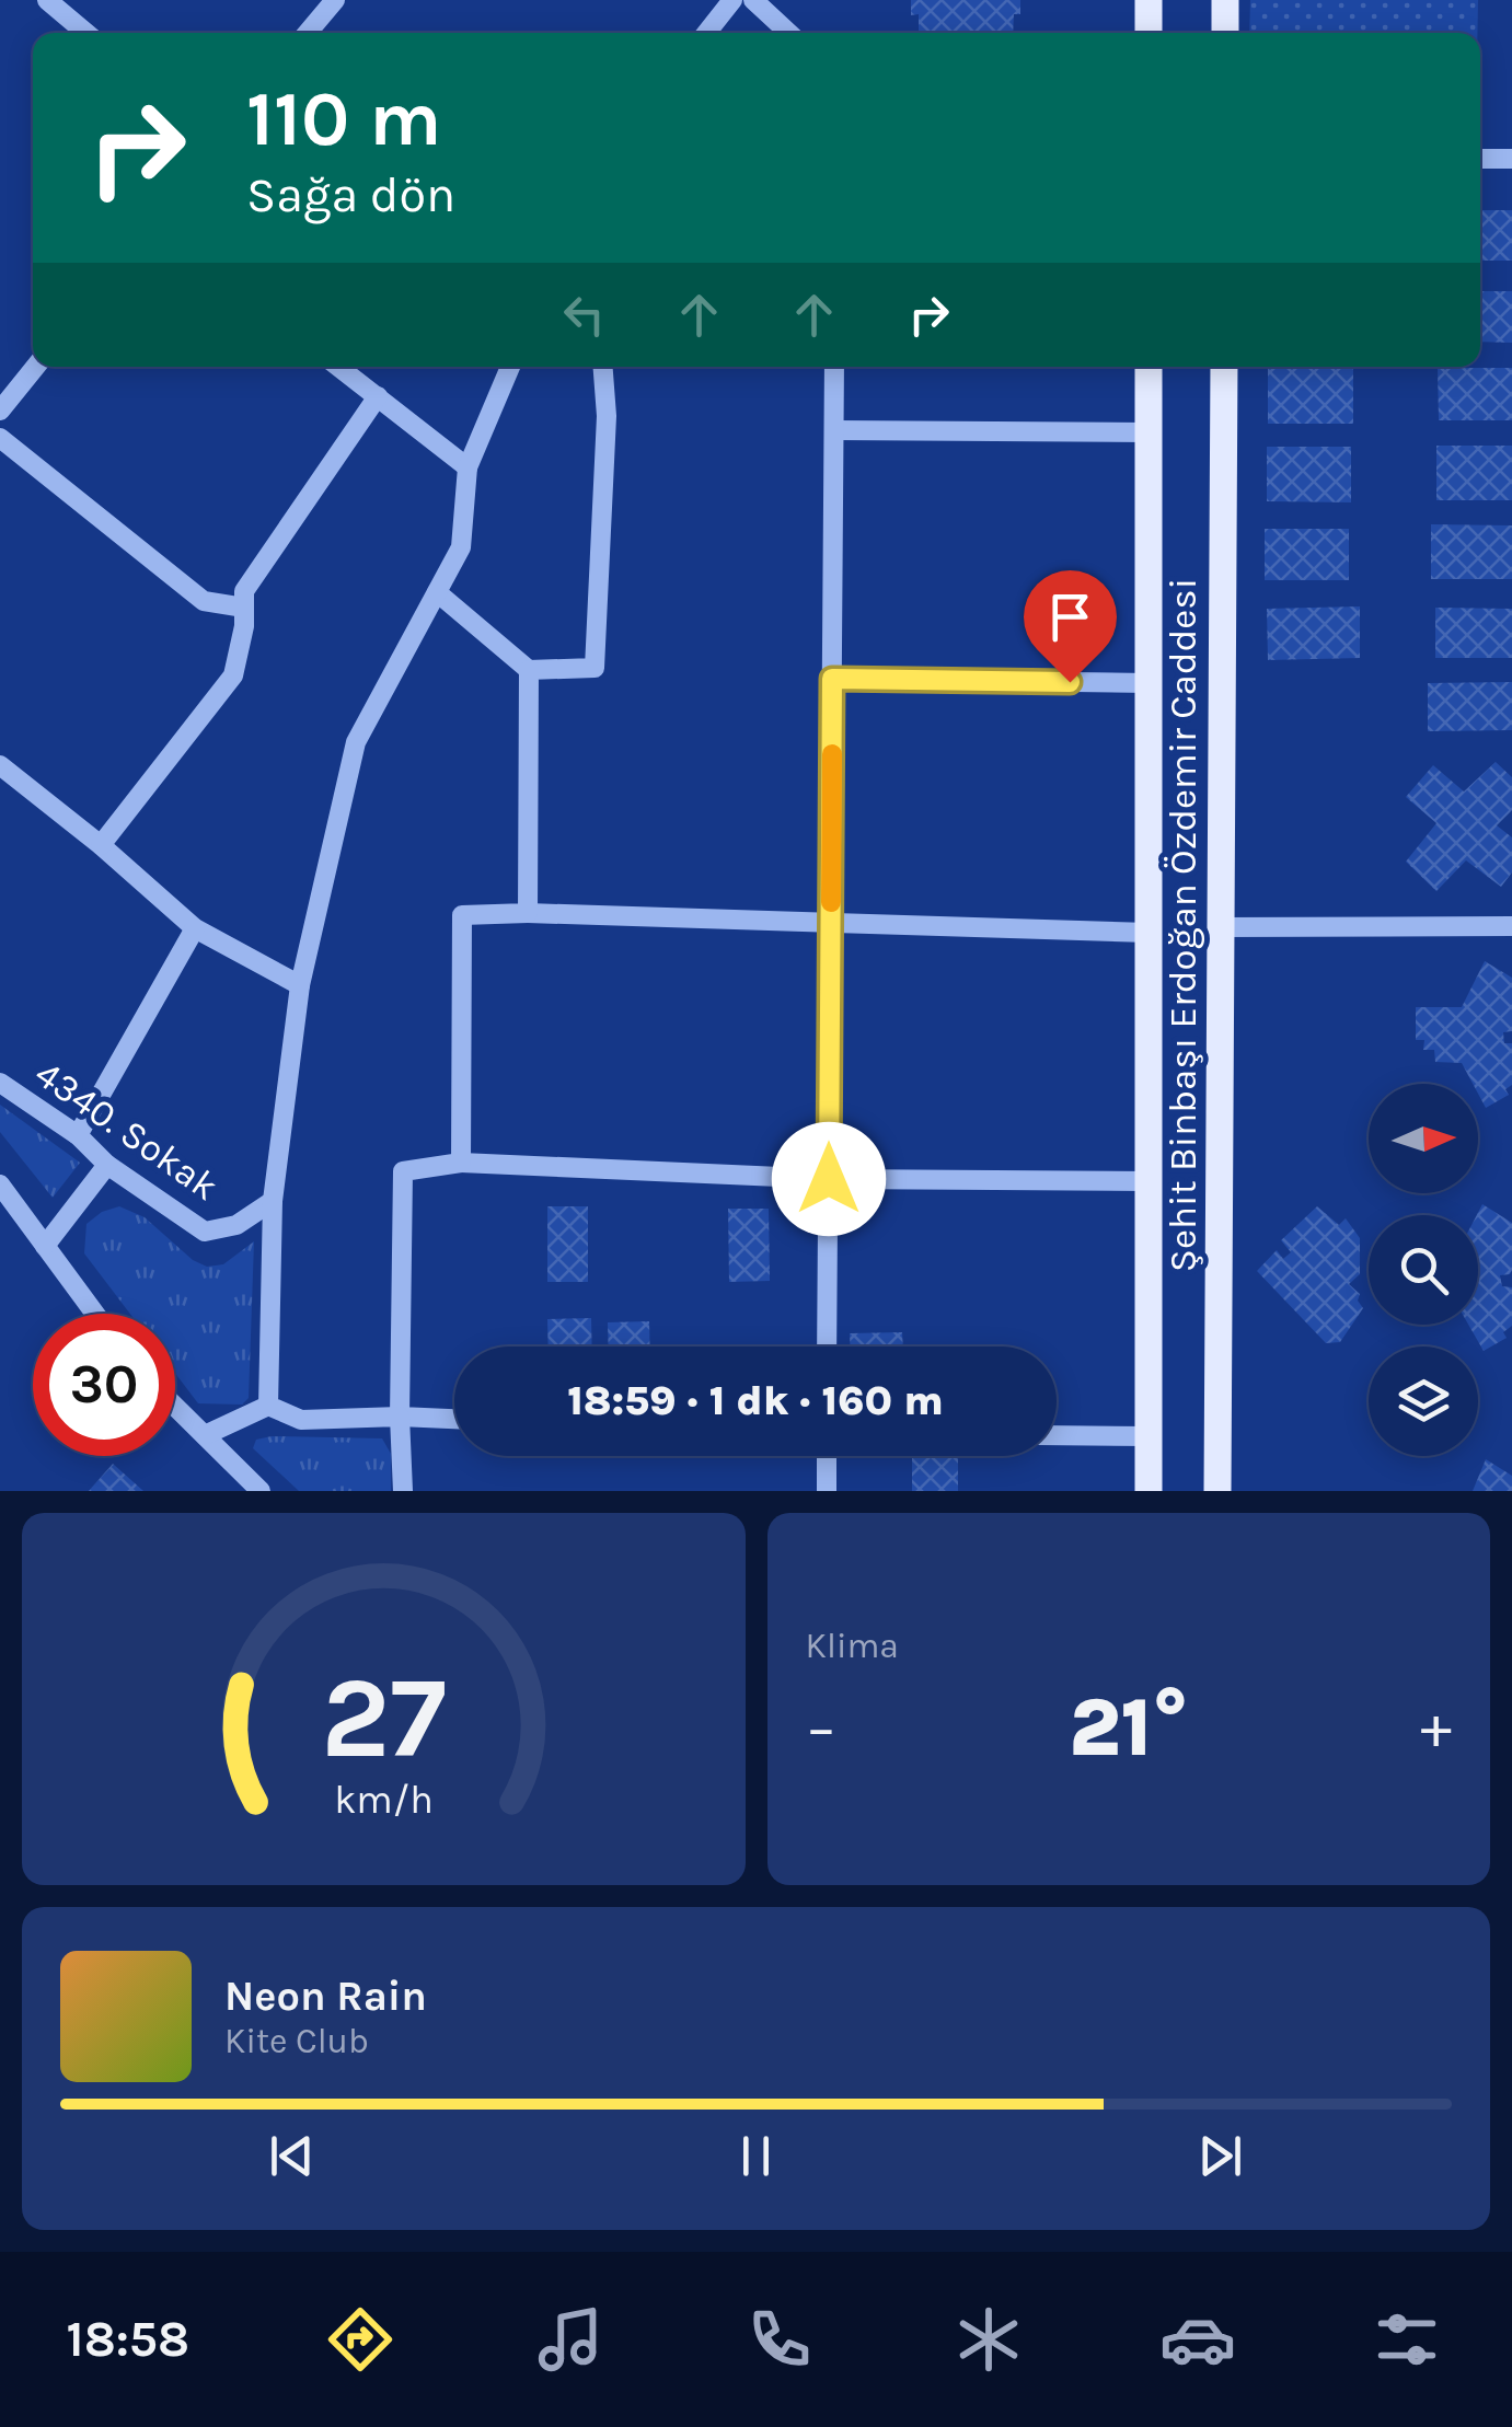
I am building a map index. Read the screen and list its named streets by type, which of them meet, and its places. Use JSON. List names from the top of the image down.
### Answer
{
  "streets": {
    "main road": ["Şehit Binbaşı Erdoğan Özdemir Caddesi"],
    "street": ["4340. Sokak"]
  },
  "north": "right",
  "page": {
    "turn": ["110 m", "Sağa dön"],
    "limit": "30",
    "trip": "18:59 · 1 dk · 160 m",
    "tile": "Klima",
    "heat": ["−", "21°", "+"],
    "song": ["Neon Rain", "Kite Club"],
    "tabs": "18:58",
    "gauge": ["27", "km/h"]
  }
}
